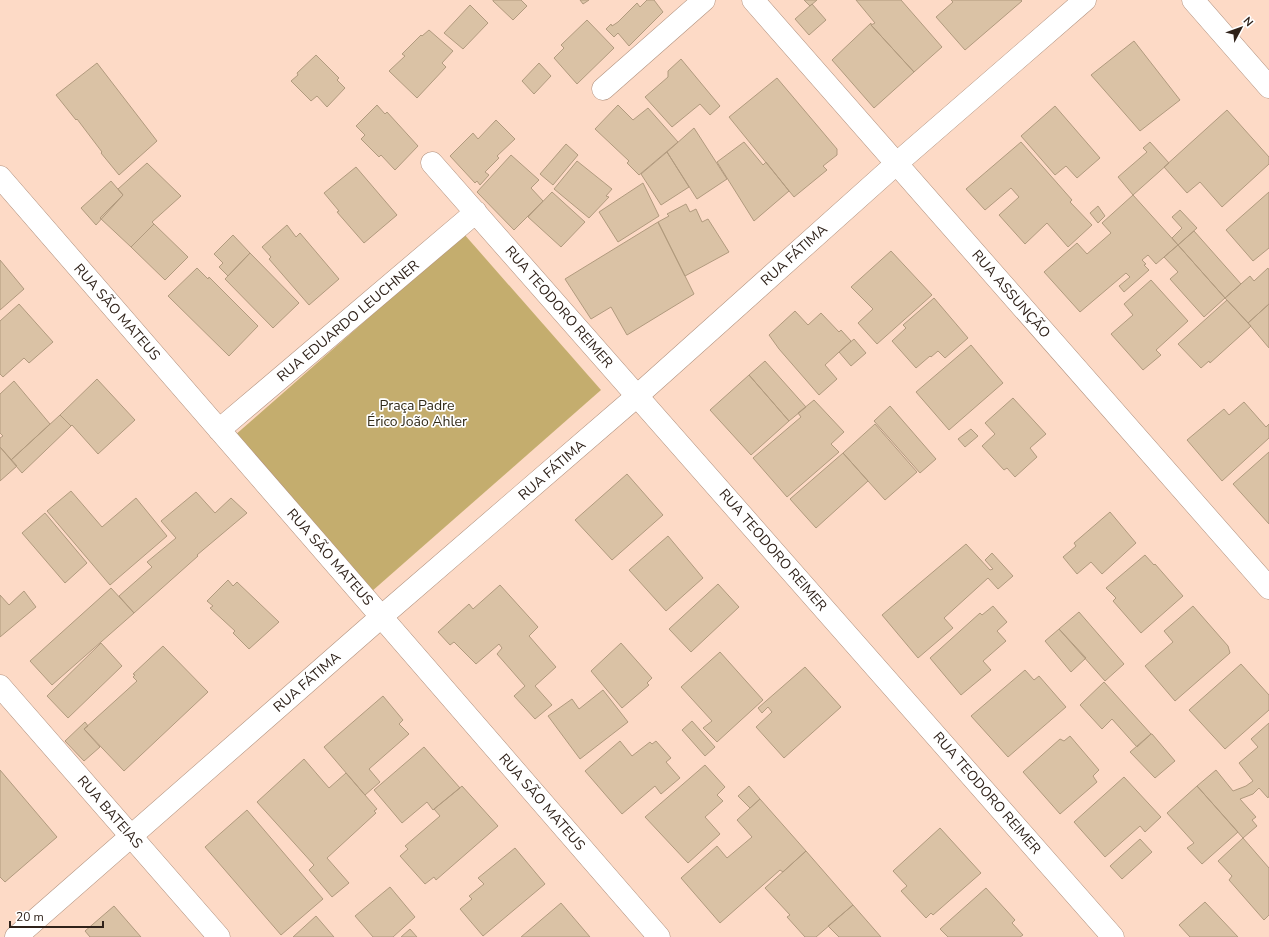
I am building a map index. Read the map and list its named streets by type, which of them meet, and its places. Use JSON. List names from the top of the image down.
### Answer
{
  "streets": {
    "street": [
      "RUA FÁTIMA",
      "RUA ASSUNÇÃO",
      "RUA TEODORO REIMER",
      "RUA SÃO MATEUS",
      "RUA EDUARDO LEUCHNER",
      "RUA BATEIAS"
    ]
  },
  "crossings": [
    ["RUA FÁTIMA", "RUA ASSUNÇÃO"],
    ["RUA FÁTIMA", "RUA TEODORO REIMER"],
    ["RUA FÁTIMA", "RUA SÃO MATEUS"],
    ["RUA FÁTIMA", "RUA BATEIAS"],
    ["RUA TEODORO REIMER", "RUA EDUARDO LEUCHNER"],
    ["RUA SÃO MATEUS", "RUA EDUARDO LEUCHNER"]
  ],
  "parks": ["Praça Padre Érico João Ahler"],
  "scale_bar": "20 m",
  "north": "top right"
}
